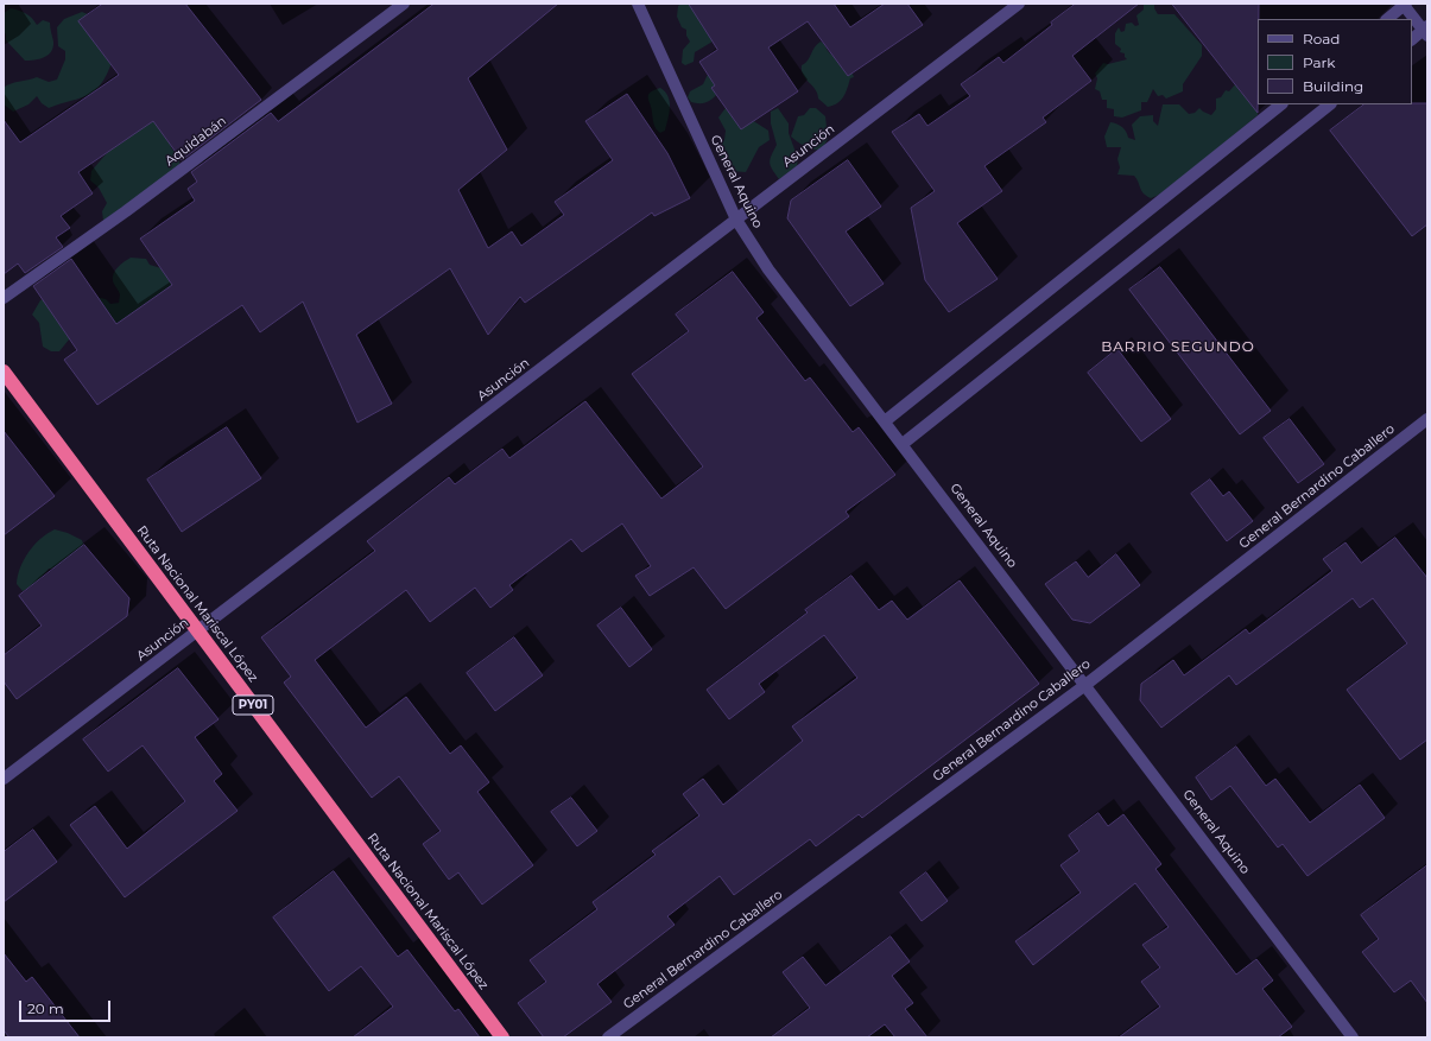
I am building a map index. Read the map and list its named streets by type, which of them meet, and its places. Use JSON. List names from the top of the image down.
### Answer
{
  "streets": {
    "highway": ["Ruta Nacional Mariscal López", "PY01"],
    "street": [
      "Aquidabán",
      "Asunción",
      "General Aquino",
      "General Bernardino Caballero"
    ]
  },
  "crossings": [
    ["Asunción", "General Aquino"],
    ["Asunción", "Ruta Nacional Mariscal López"],
    ["General Aquino", "General Bernardino Caballero"]
  ],
  "districts": ["BARRIO SEGUNDO"],
  "legend": ["Road", "Park", "Building"],
  "scale_bar": "20 m"
}
